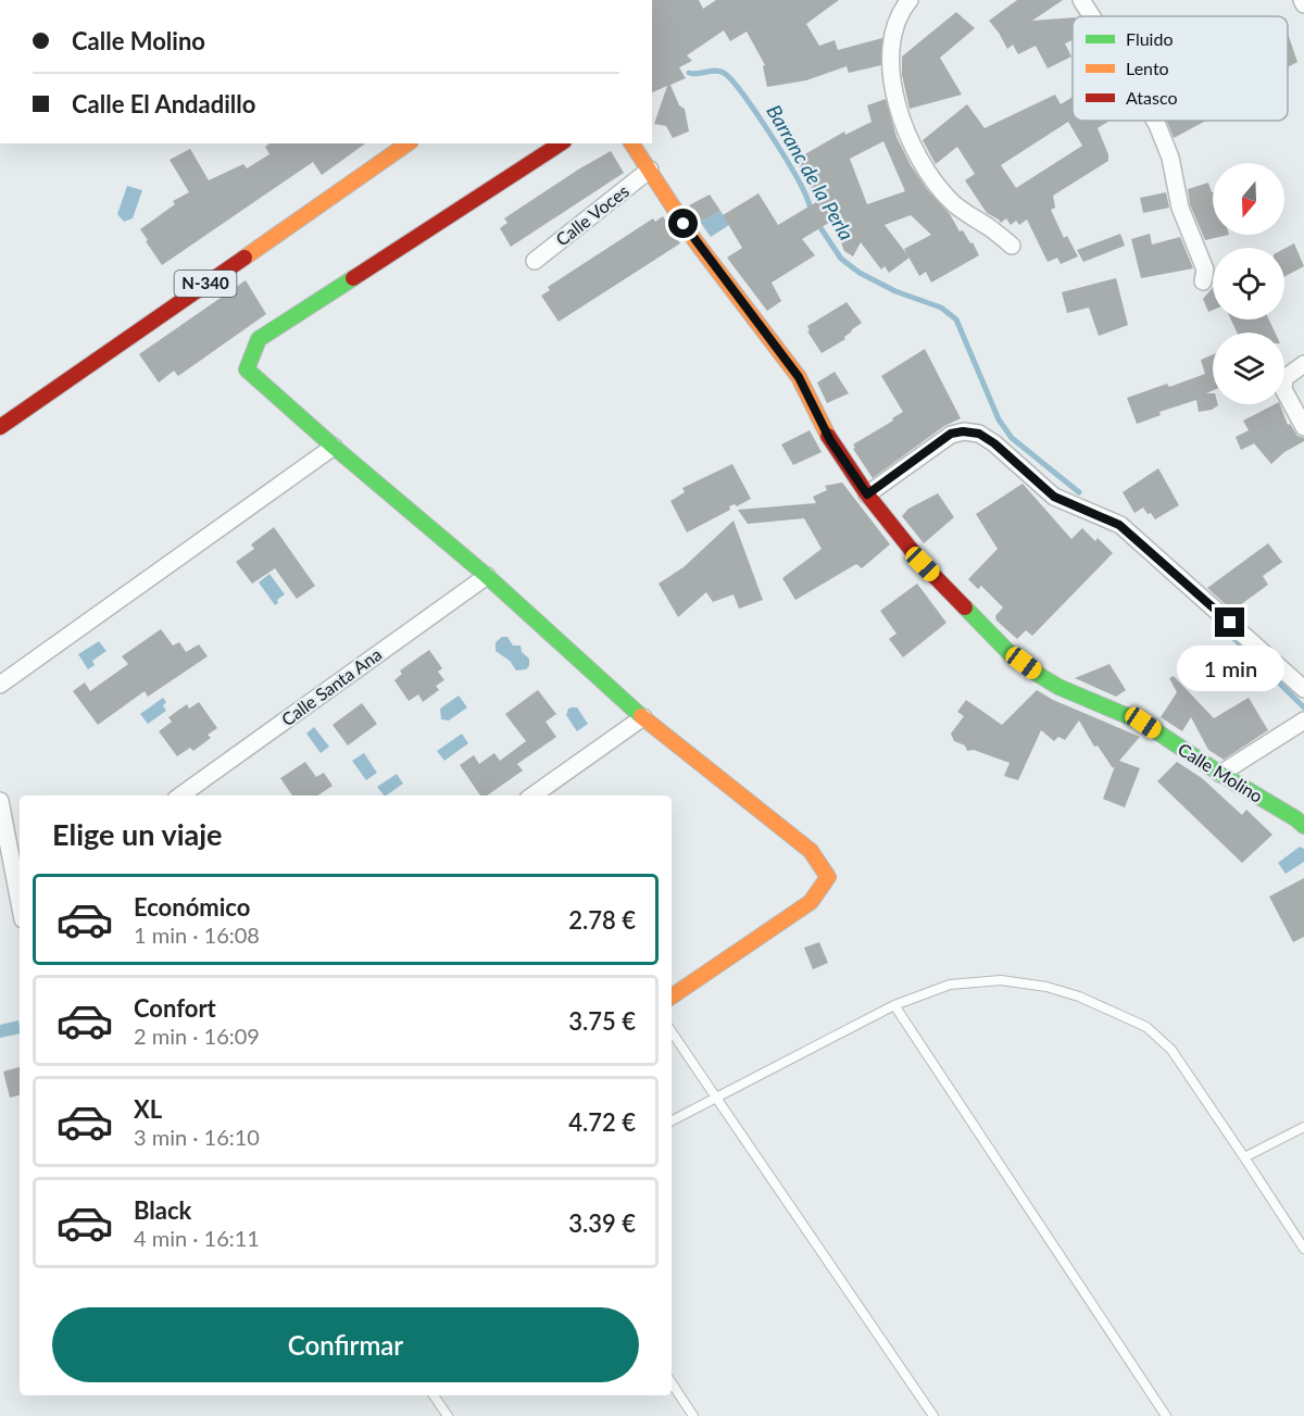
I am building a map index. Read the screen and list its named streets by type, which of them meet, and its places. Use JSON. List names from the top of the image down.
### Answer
{
  "streets": {
    "main road": ["N-340", "Calle Molino"],
    "street": ["Calle Voces", "Calle Santa Ana"]
  },
  "crossings": [
    ["Calle Voces", "Calle Molino"]
  ],
  "water": ["Barranc de la Perla"],
  "legend": ["Fluido", "Lento", "Atasco"],
  "north": "bottom",
  "page": {
    "banner": ["Calle Molino", "Calle El Andadillo"],
    "bubble": "1 min",
    "heading": "Elige un viaje",
    "list": [
      {
        "name": "Económico",
        "note": "1 min · 16:08",
        "value": "2.78 €"
      },
      {
        "name": "Confort",
        "note": "2 min · 16:09",
        "value": "3.75 €"
      },
      {
        "name": "XL",
        "note": "3 min · 16:10",
        "value": "4.72 €"
      },
      {
        "name": "Black",
        "note": "4 min · 16:11",
        "value": "3.39 €"
      }
    ],
    "buttons": "Confirmar"
  }
}
